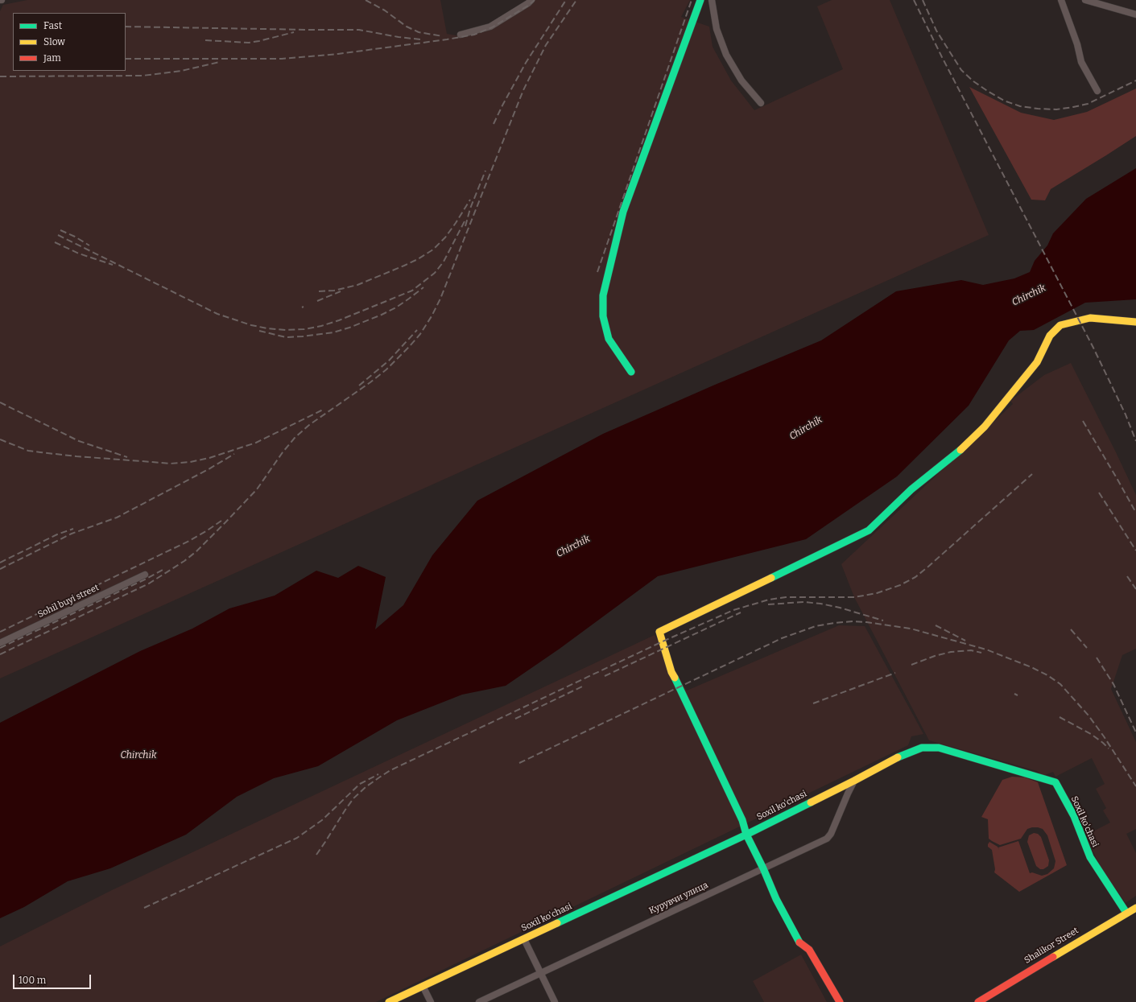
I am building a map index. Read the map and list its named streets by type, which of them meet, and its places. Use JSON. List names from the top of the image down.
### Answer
{
  "streets": {
    "street": [
      "Sohil buyi street",
      "Soxil ko'chasi",
      "Курувчи улица",
      "Shаlikor Street"
    ]
  },
  "crossings": [
    ["Soxil ko'chasi", "Курувчи улица"],
    ["Soxil ko'chasi", "Shаlikor Street"]
  ],
  "water": ["Chirchik"],
  "legend": ["Fast", "Slow", "Jam"],
  "scale_bar": "100 m"
}
